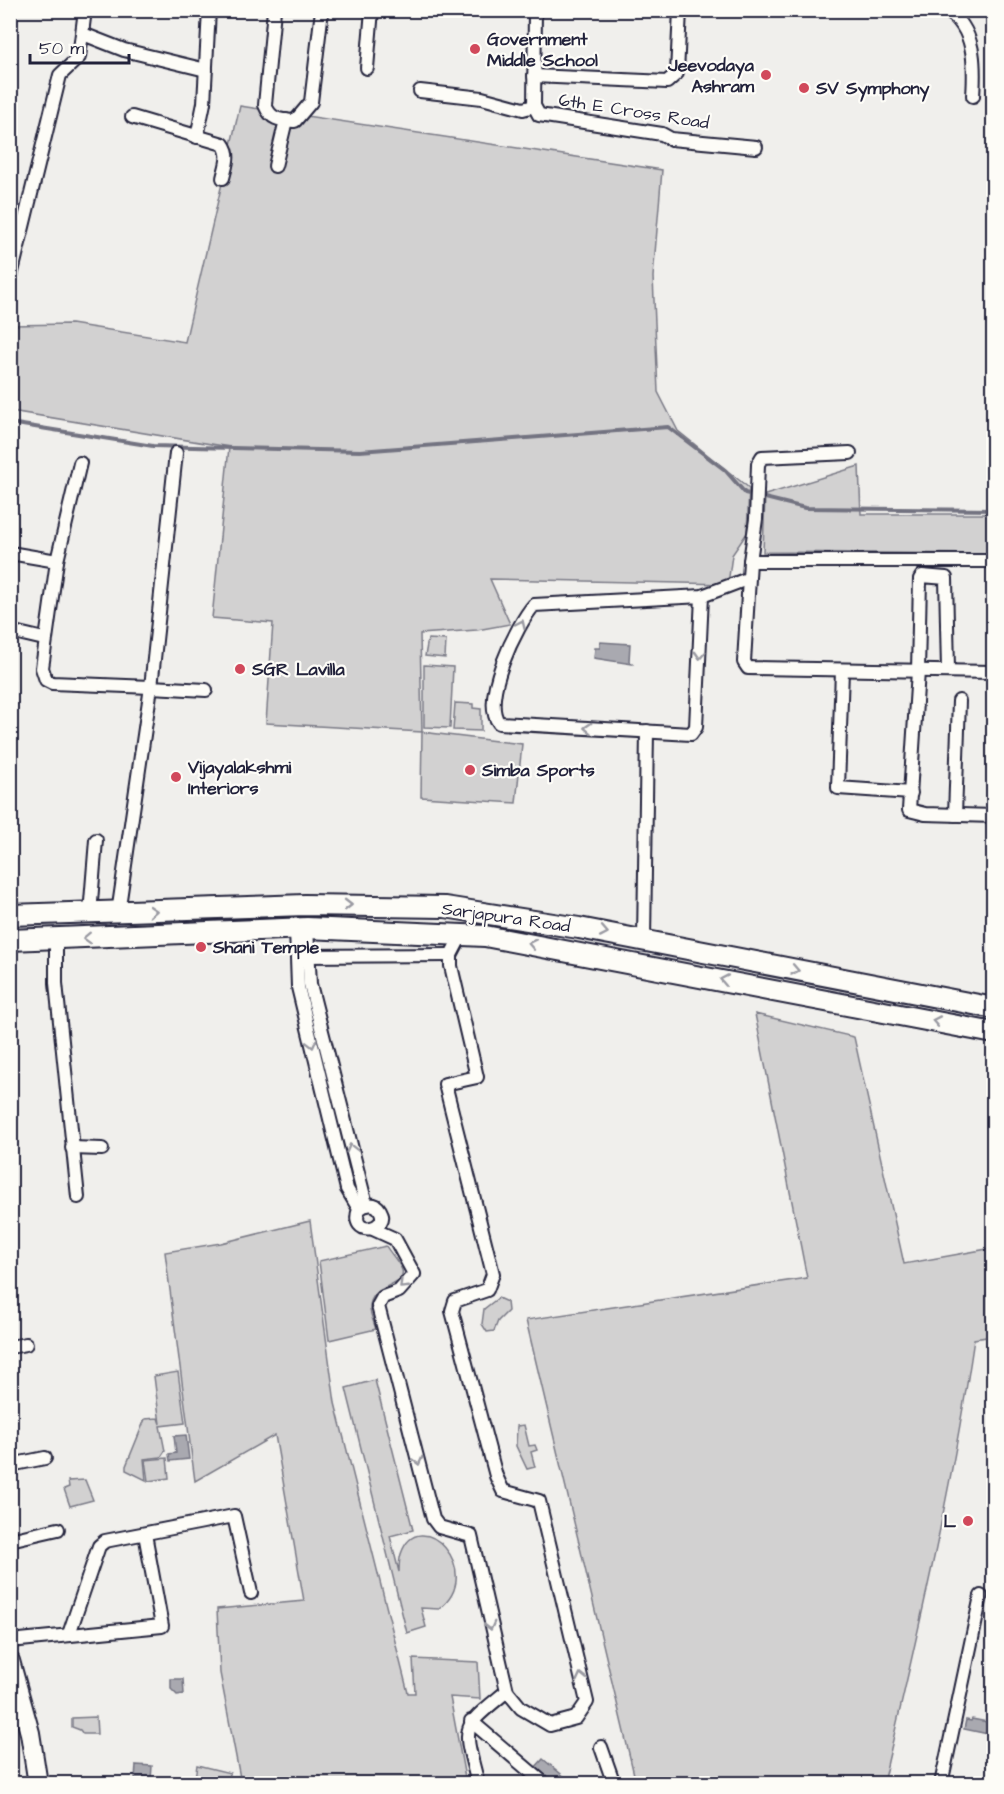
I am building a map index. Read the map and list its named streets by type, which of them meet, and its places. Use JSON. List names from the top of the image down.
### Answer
{
  "streets": {
    "main road": ["Sarjapura Road"],
    "street": ["6th E Cross Road"]
  },
  "places": [
    "Government Middle School",
    "Jeevodaya Ashram",
    "SV Symphony",
    "SGR Lavilla",
    "Simba Sports",
    "Vijayalakshmi Interiors",
    "Shani Temple",
    "L"
  ],
  "scale_bar": "50 m"
}
